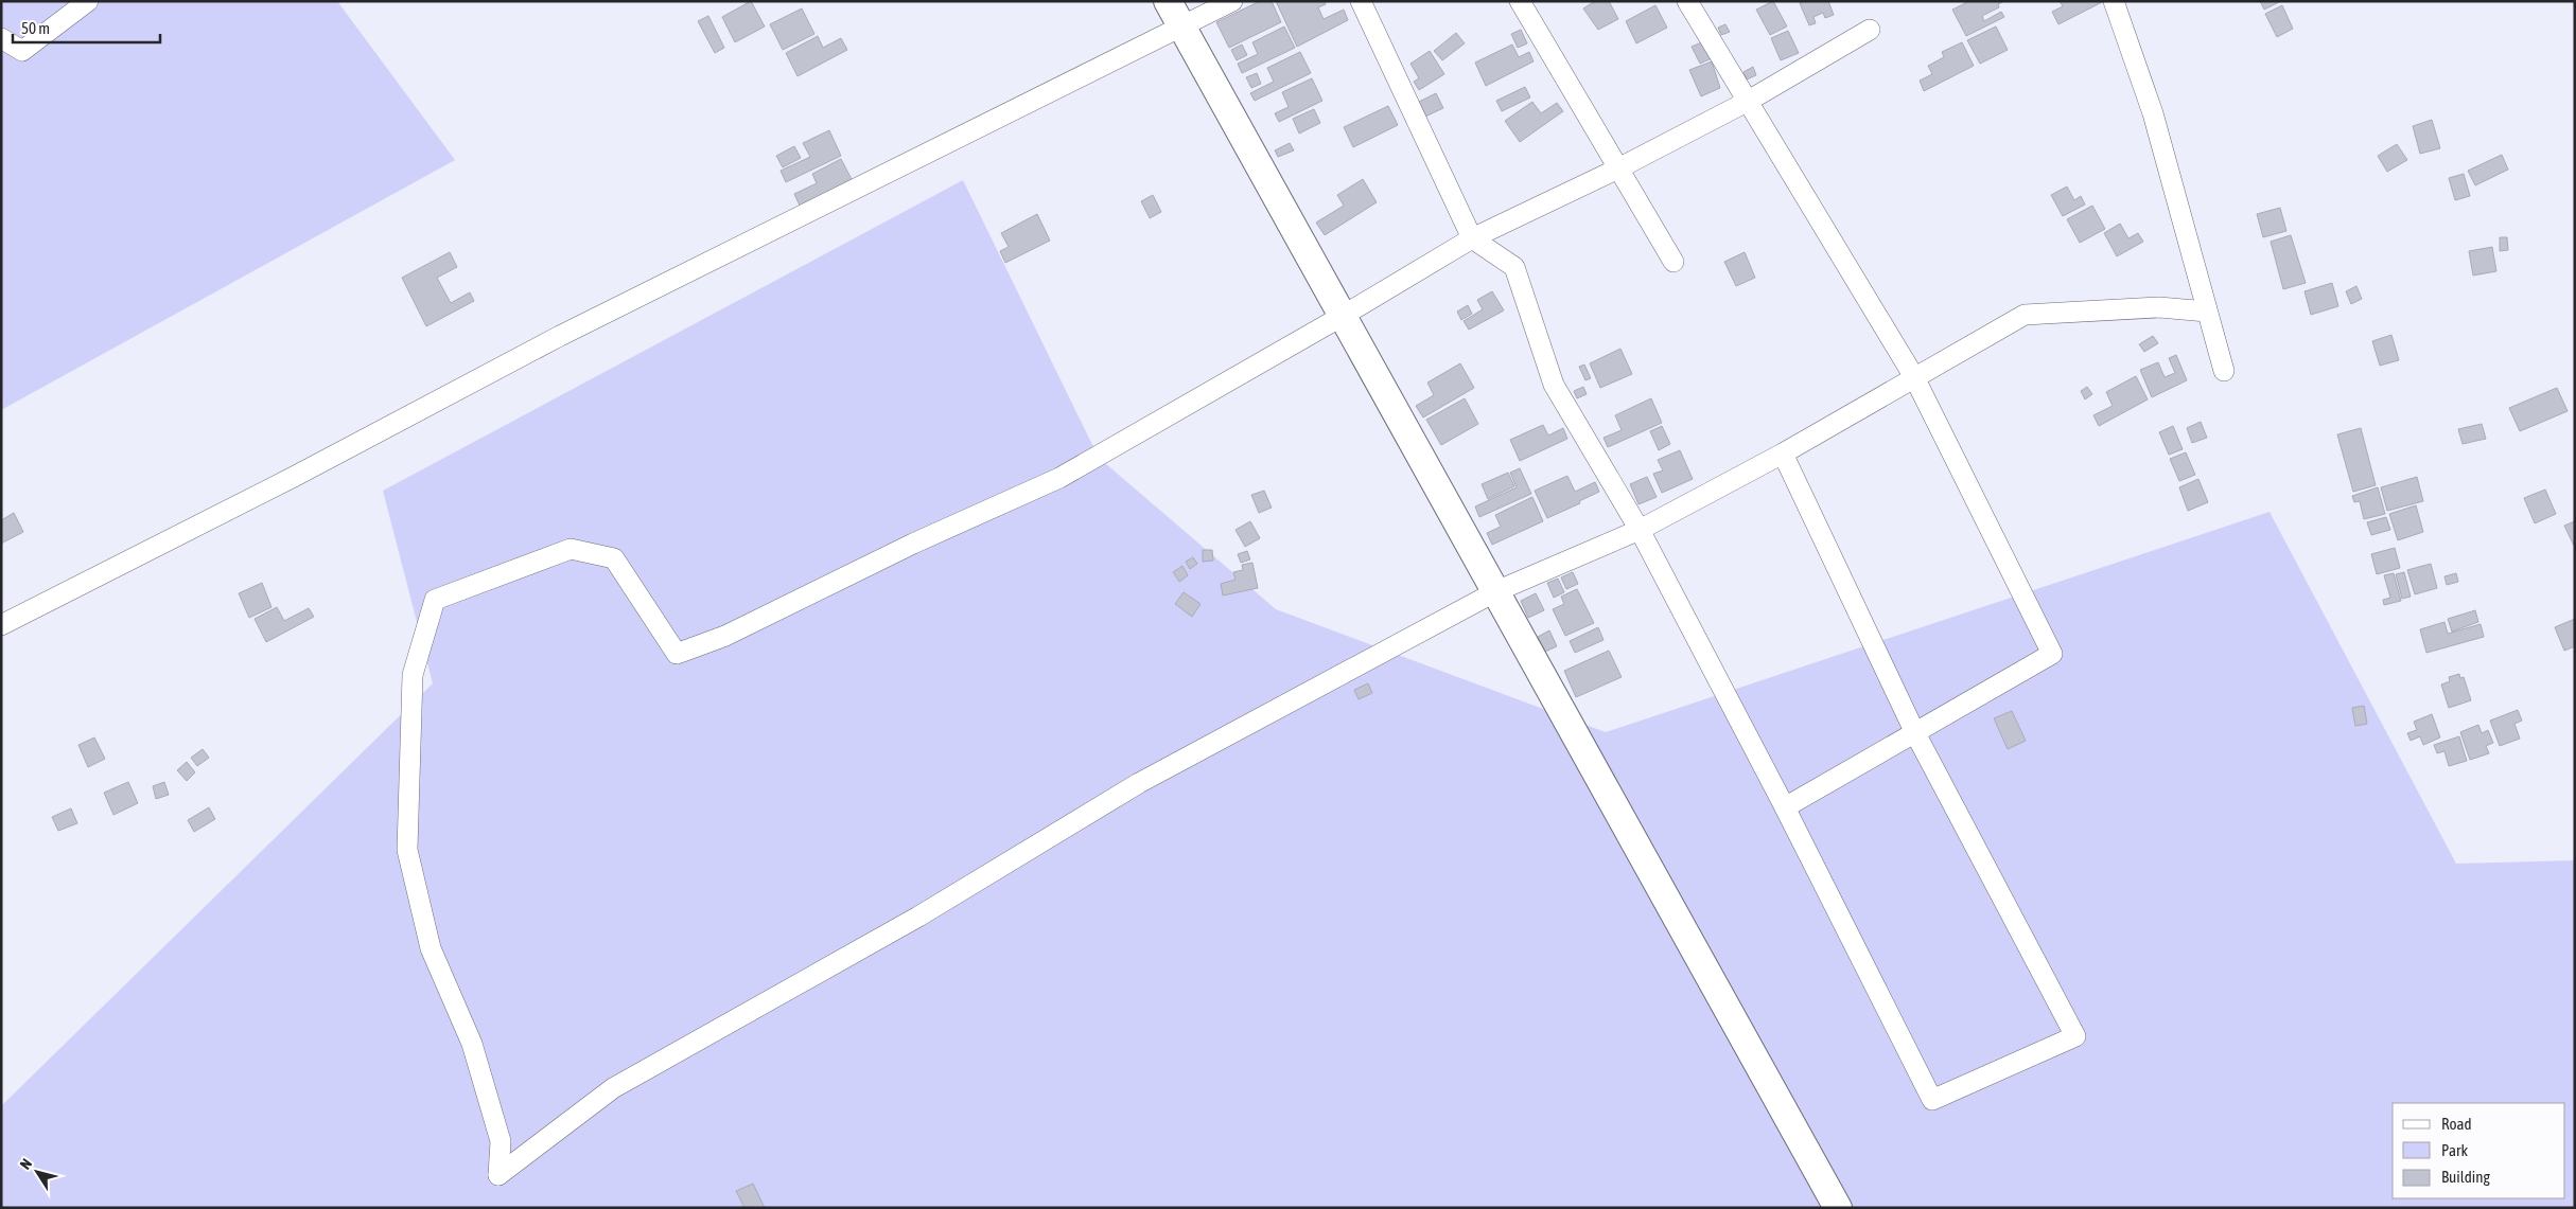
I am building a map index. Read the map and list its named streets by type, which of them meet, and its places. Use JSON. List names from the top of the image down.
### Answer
{
  "legend": ["Road", "Park", "Building"],
  "scale_bar": "50 m",
  "north": "top left"
}
